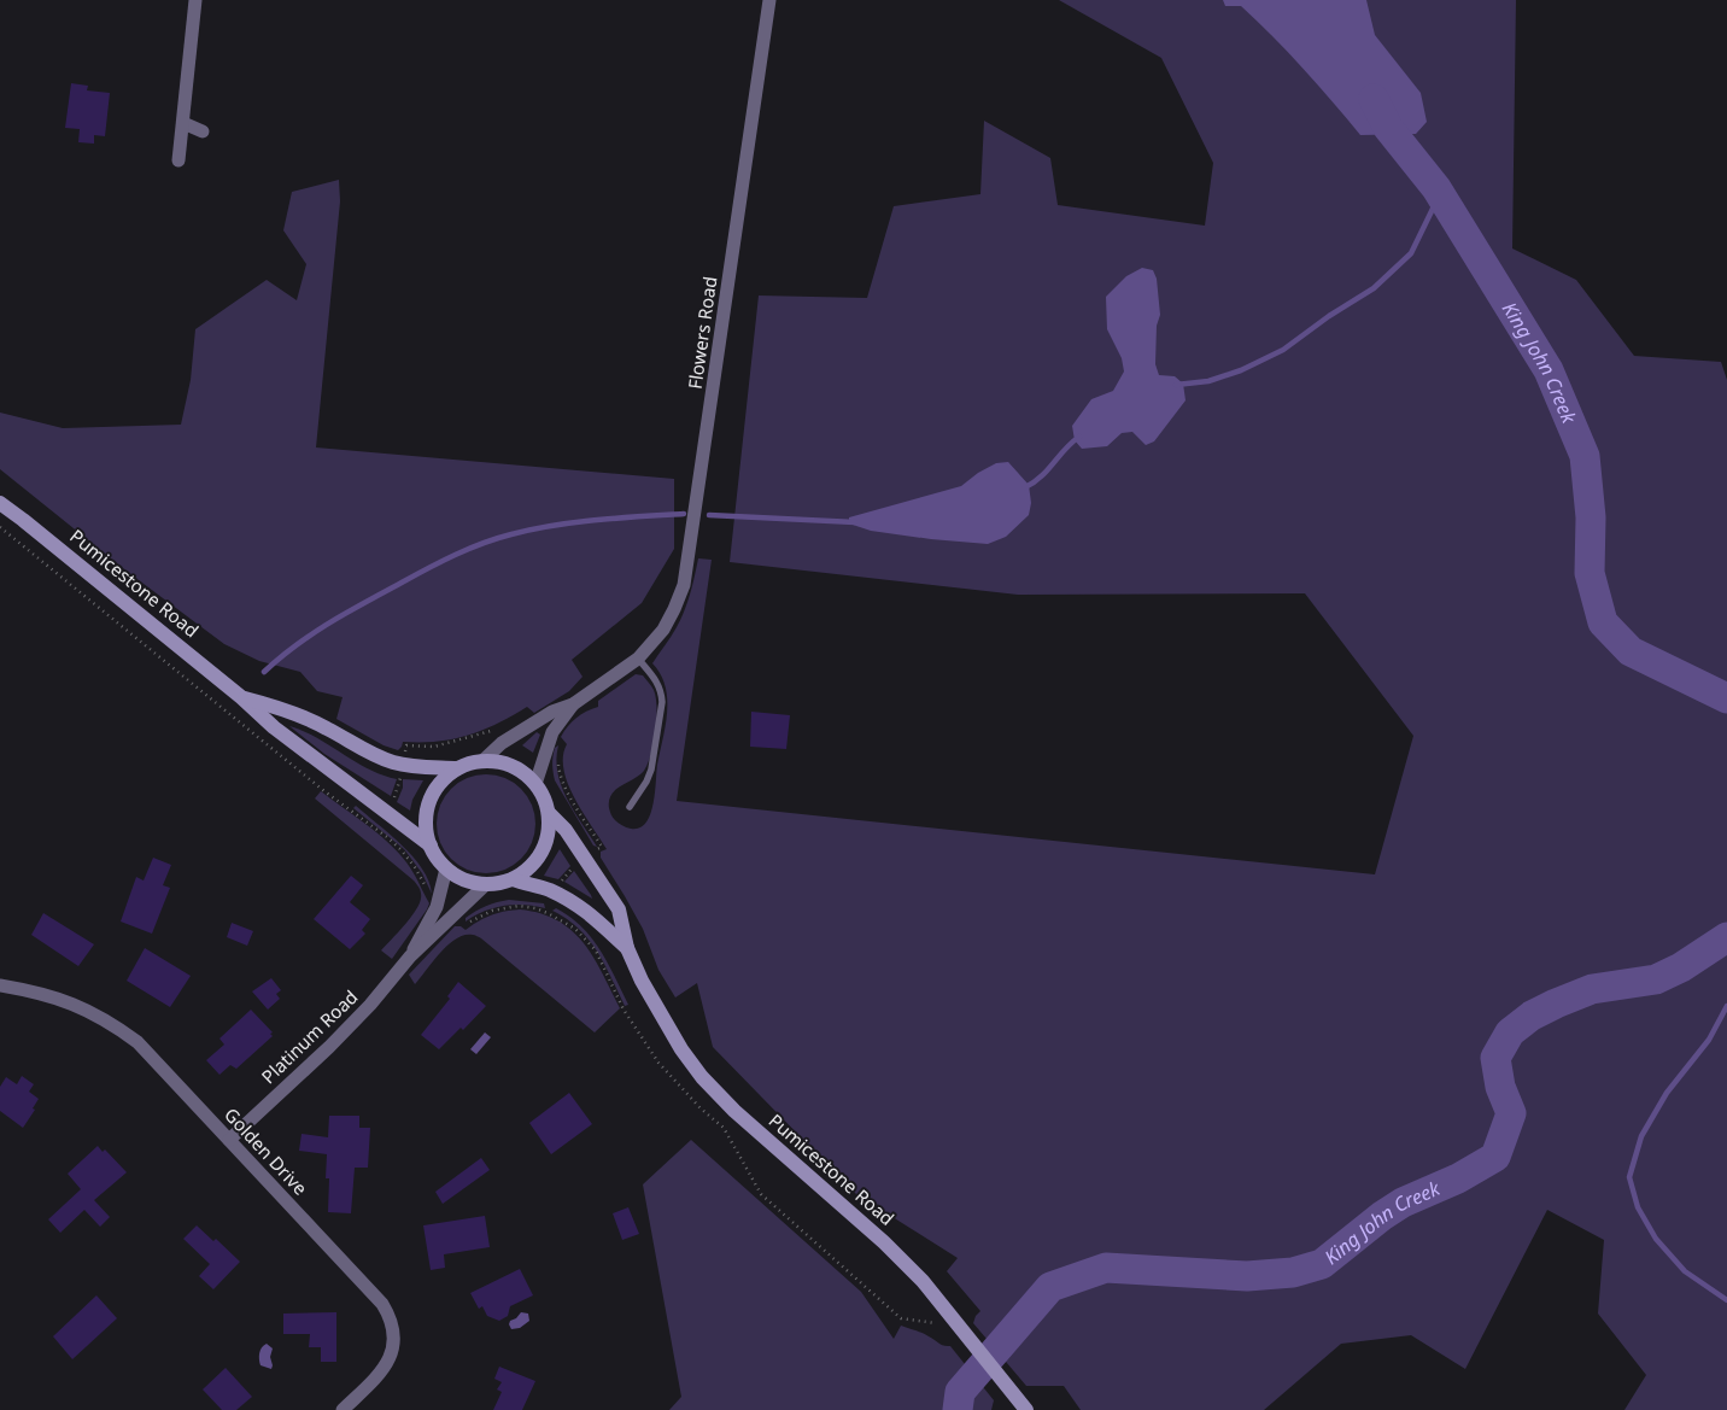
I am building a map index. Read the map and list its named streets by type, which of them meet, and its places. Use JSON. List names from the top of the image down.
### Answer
{
  "streets": {
    "main road": ["Pumicestone Road"],
    "street": ["Flowers Road", "Platinum Road", "Golden Drive"]
  },
  "crossings": [
    ["Flowers Road", "Pumicestone Road"],
    ["Flowers Road", "Platinum Road"],
    ["Pumicestone Road", "Platinum Road"],
    ["Platinum Road", "Golden Drive"]
  ],
  "water": ["King John Creek"]
}
